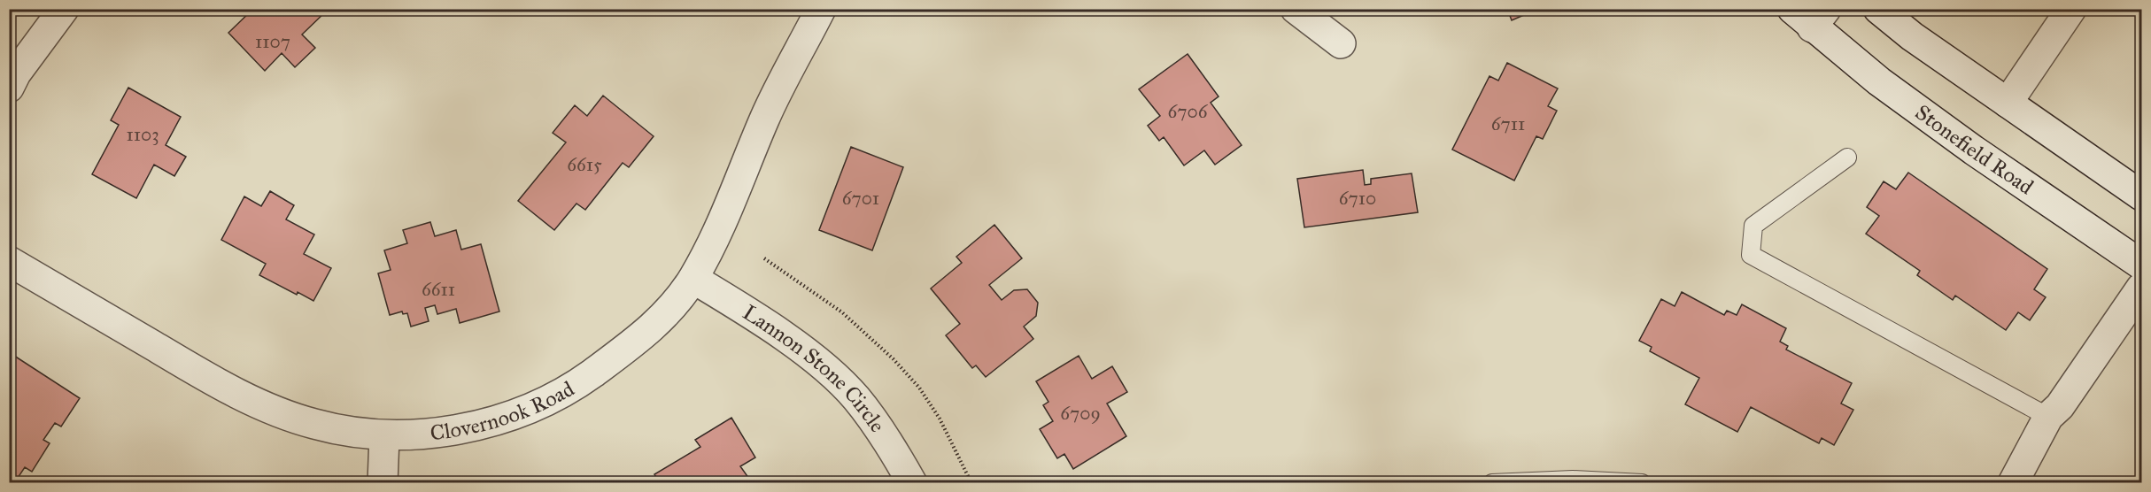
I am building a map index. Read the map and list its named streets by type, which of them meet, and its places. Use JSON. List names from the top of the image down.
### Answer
{
  "streets": {
    "street": ["Stonefield Road", "Lannon Stone Circle", "Clovernook Road"]
  },
  "crossings": [
    ["Lannon Stone Circle", "Clovernook Road"]
  ],
  "house_numbers": [
    "1107",
    "6706",
    "6711",
    "1103",
    "6615",
    "6701",
    "6710",
    "6611",
    "6709"
  ]
}
